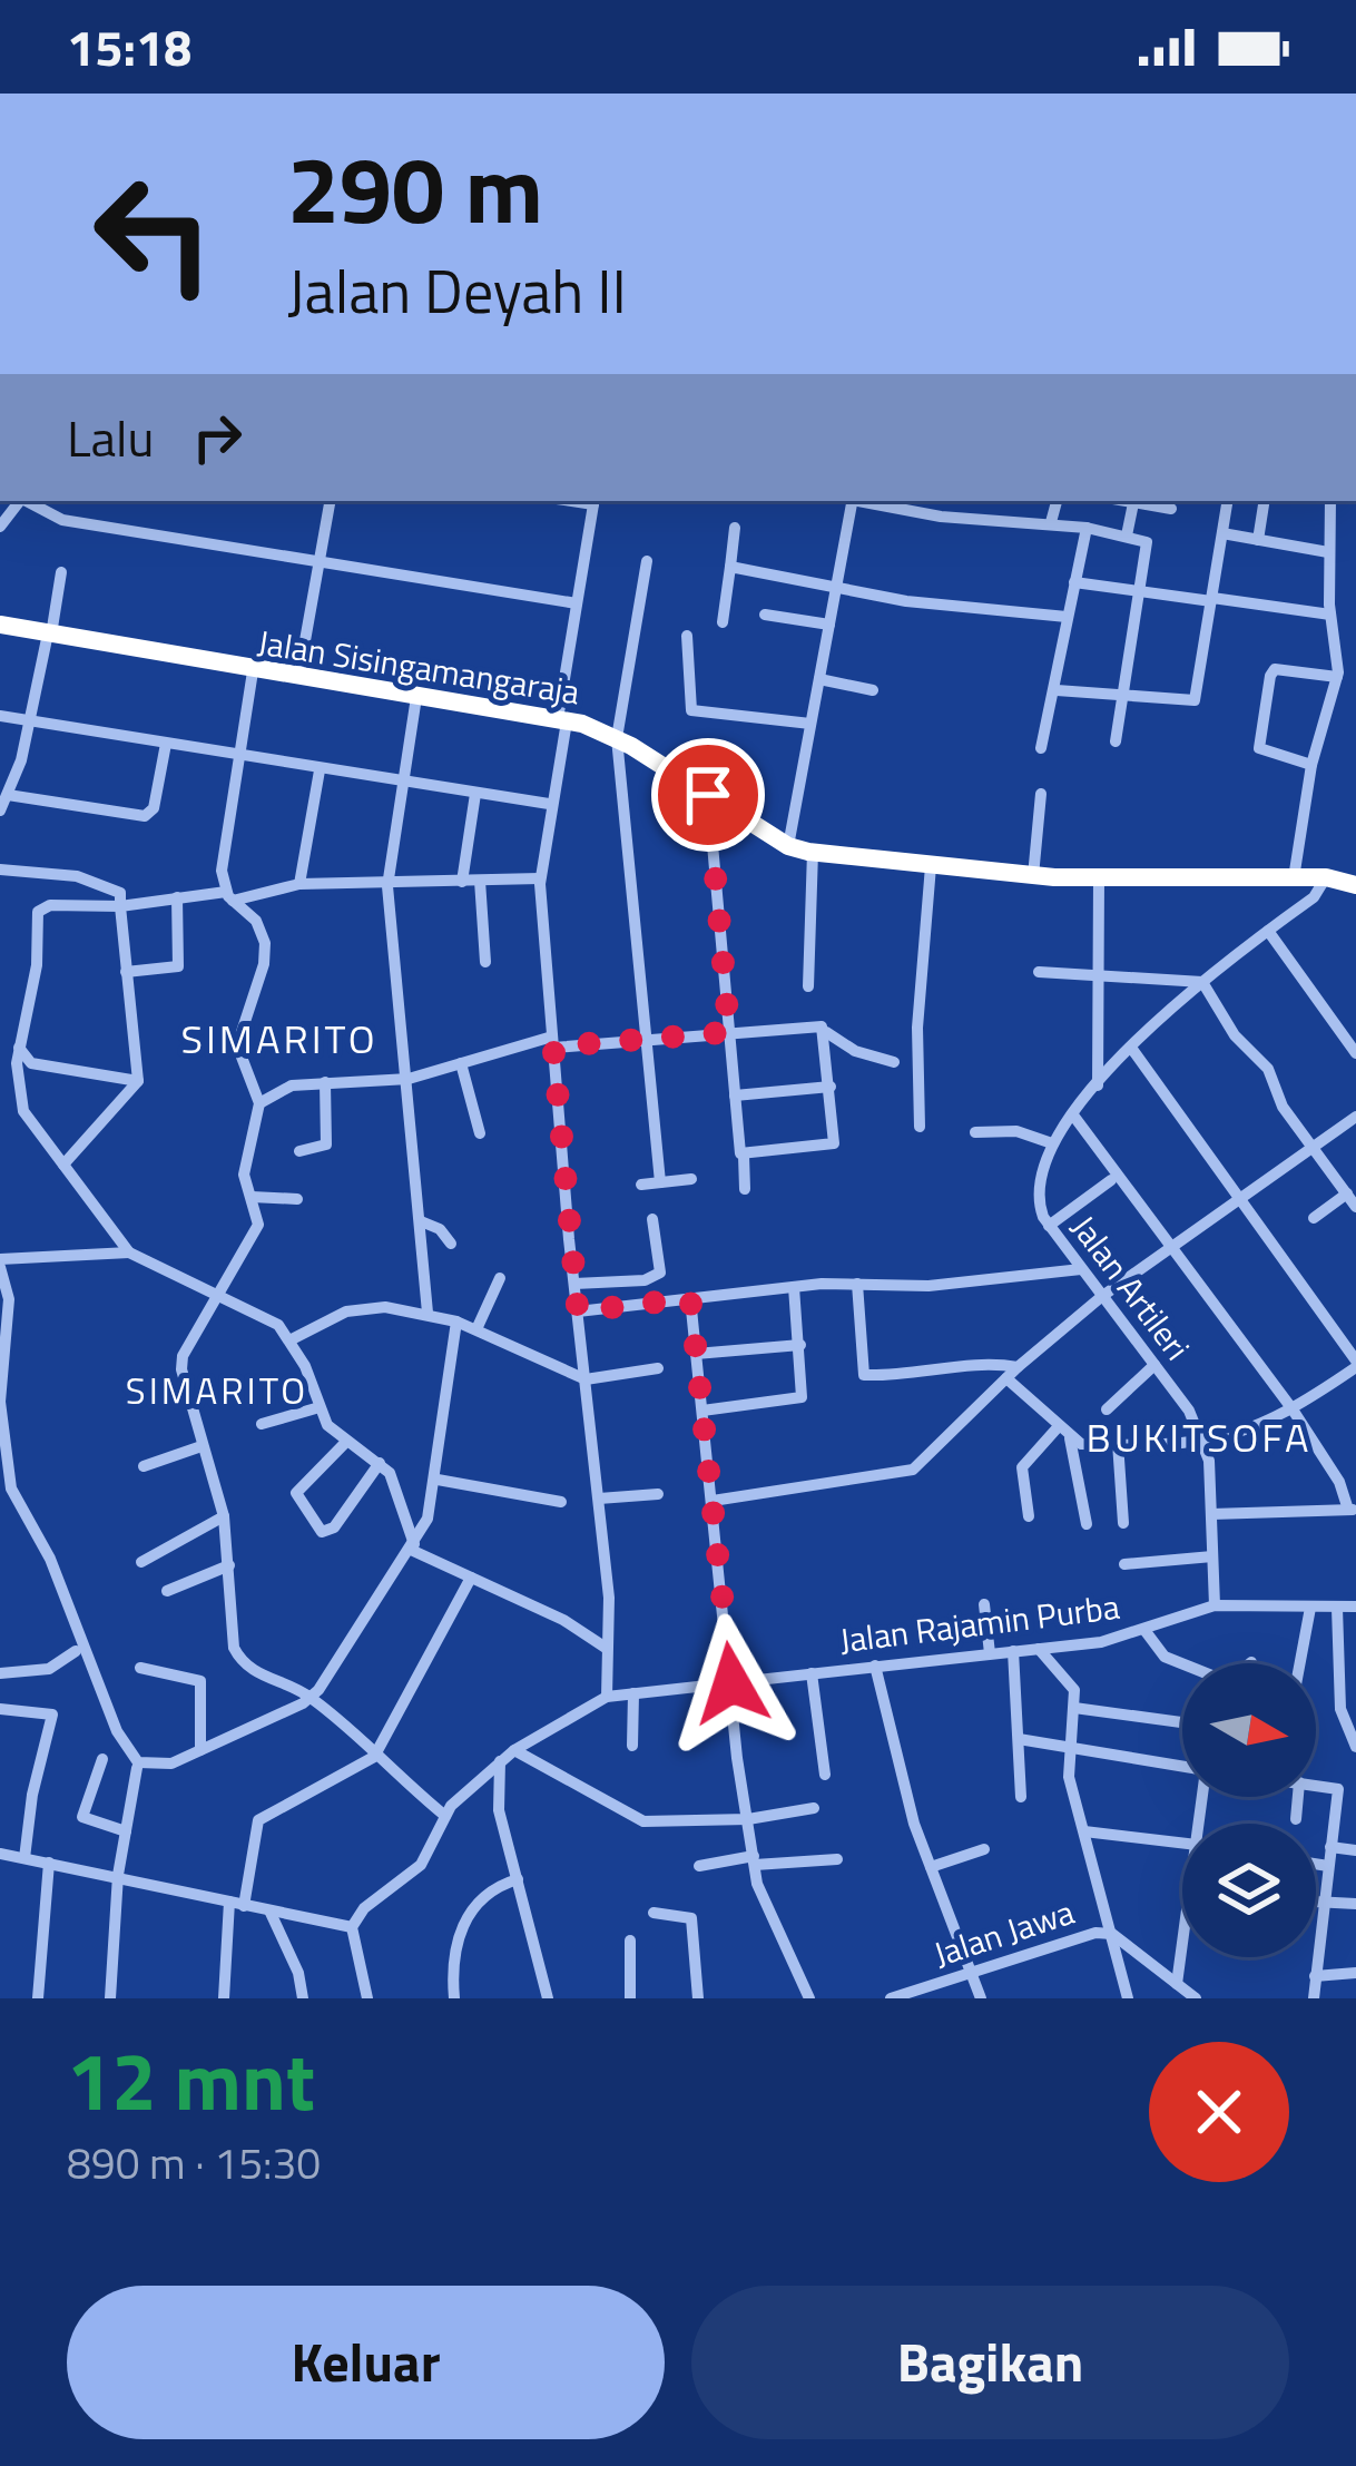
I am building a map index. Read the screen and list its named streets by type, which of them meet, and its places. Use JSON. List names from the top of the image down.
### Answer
{
  "streets": {
    "highway": ["Jalan Sisingamangaraja"],
    "street": ["Jalan Artileri", "Jalan Rajamin Purba", "Jalan Jawa"]
  },
  "crossings": [
    ["Jalan Artileri", "Jalan Rajamin Purba"]
  ],
  "districts": ["SIMARITO", "SIMARITO", "BUKITSOFA"],
  "north": "right",
  "page": {
    "status": "15:18",
    "turn": ["290 m", "Jalan Deyah II"],
    "then": "Lalu",
    "heading": ["12 mnt", "890 m · 15:30"],
    "buttons": ["Keluar", "Bagikan"]
  }
}
